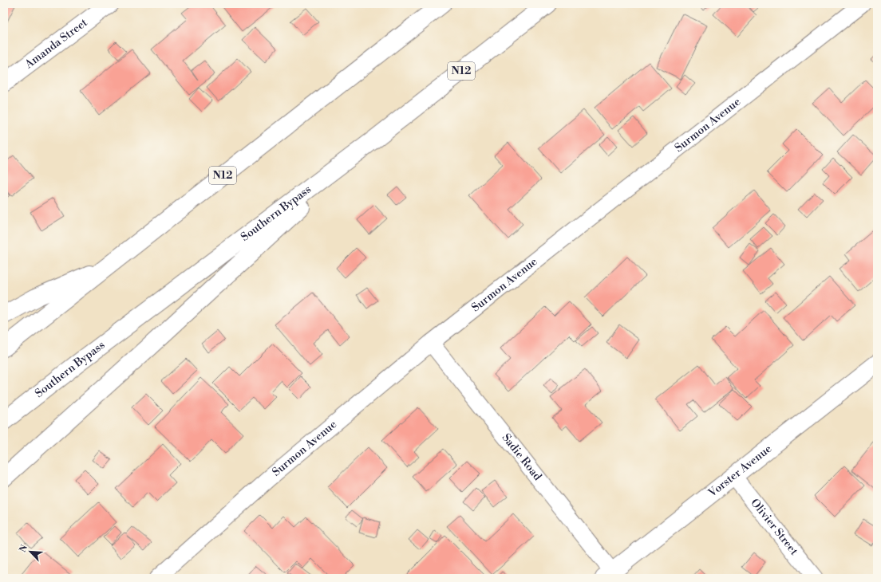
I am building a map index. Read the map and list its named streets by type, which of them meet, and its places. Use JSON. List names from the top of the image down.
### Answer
{
  "streets": {
    "main road": [
      "Amanda Street",
      "N12",
      "Southern Bypass",
      "Vorster Avenue"
    ],
    "street": ["Surmon Avenue", "Sadie Road", "Olivier Street"]
  },
  "crossings": [
    ["Surmon Avenue", "Sadie Road"],
    ["Sadie Road", "Vorster Avenue"],
    ["Vorster Avenue", "Olivier Street"]
  ],
  "north": "top left"
}
